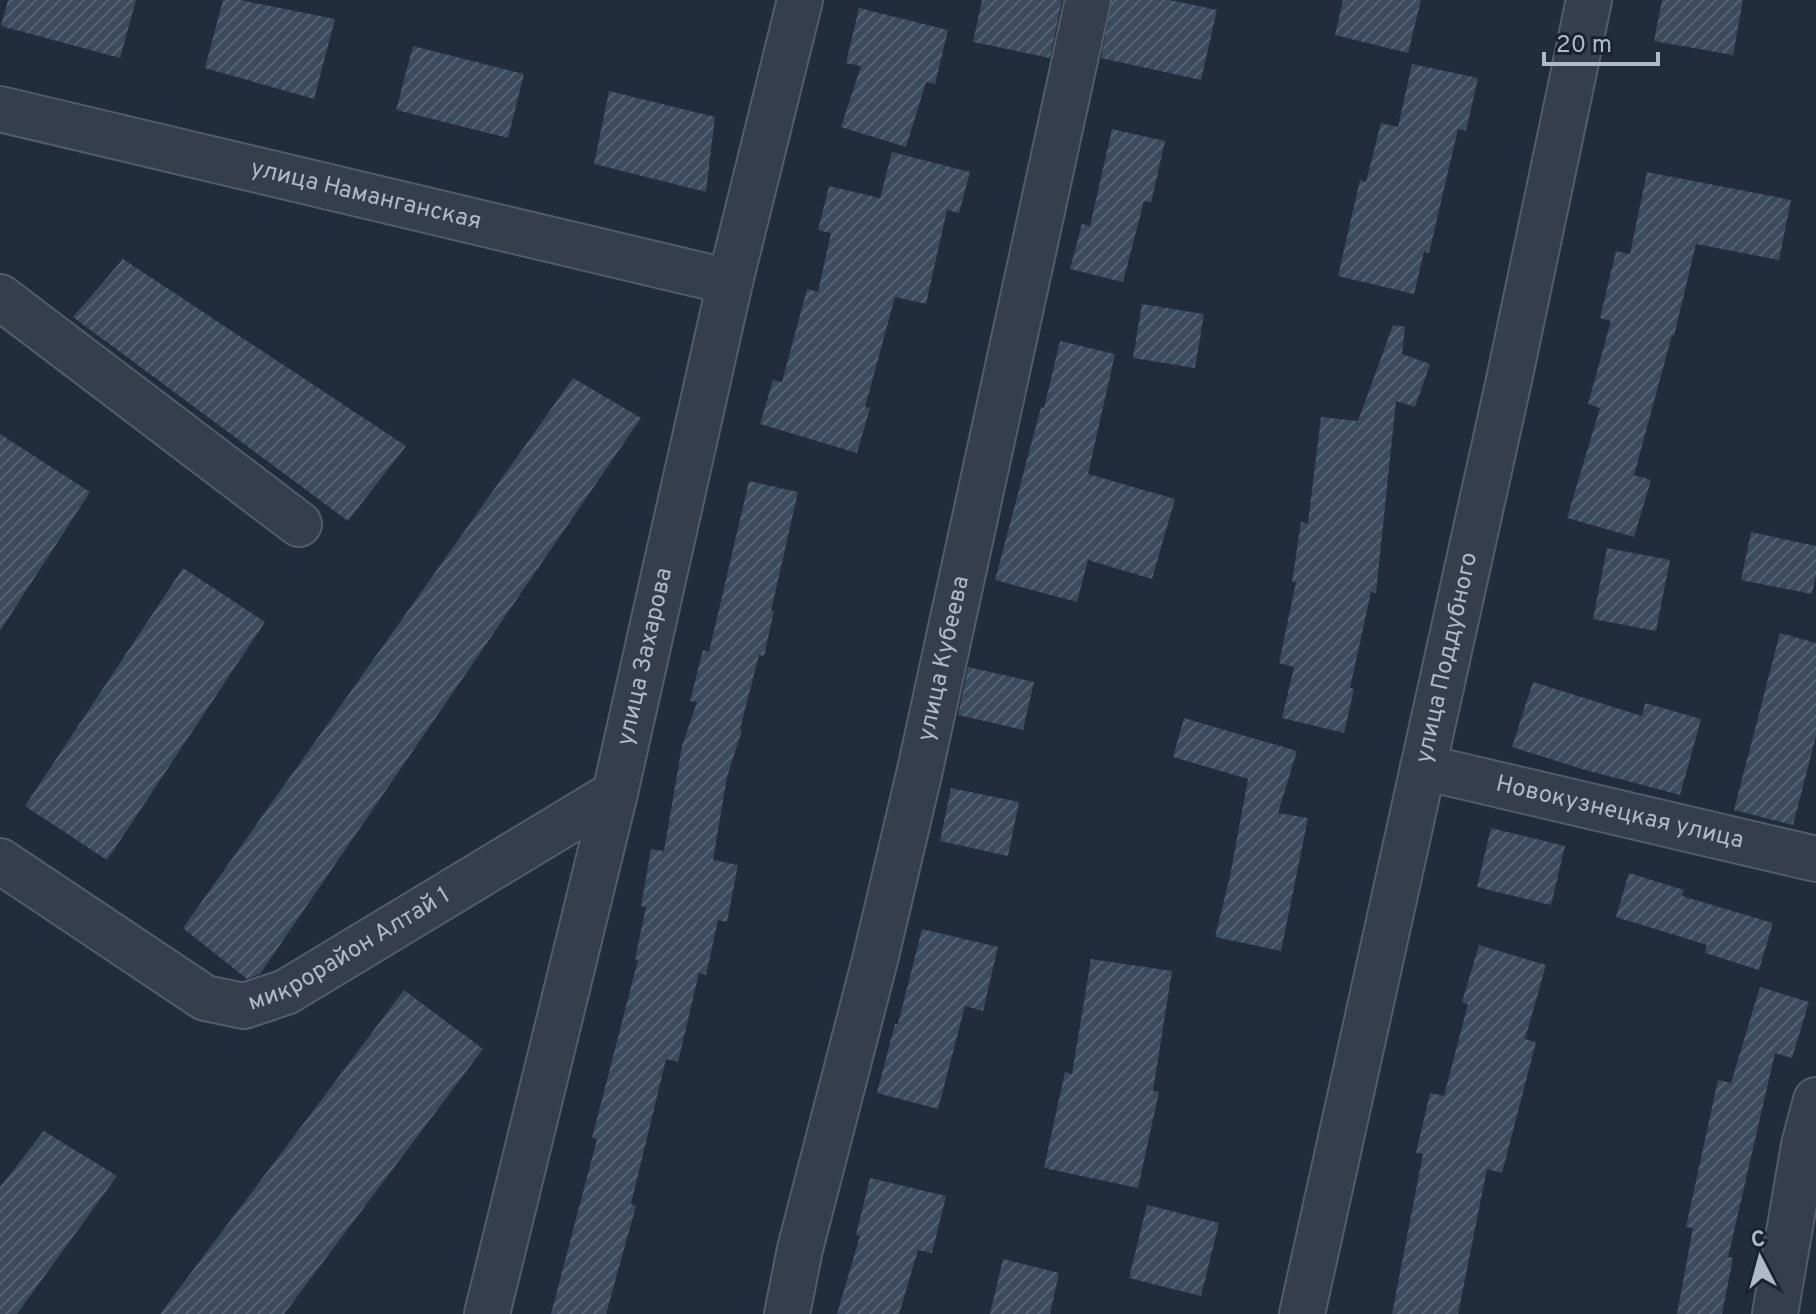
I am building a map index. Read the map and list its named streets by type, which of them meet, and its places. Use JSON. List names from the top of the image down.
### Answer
{
  "streets": {
    "street": [
      "улица Наманганская",
      "улица Поддубного",
      "улица Захарова",
      "улица Кубеева",
      "Новокузнецкая улица",
      "микрорайон Алтай 1"
    ]
  },
  "crossings": [
    ["улица Наманганская", "улица Захарова"],
    ["улица Поддубного", "Новокузнецкая улица"],
    ["улица Захарова", "микрорайон Алтай 1"]
  ],
  "scale_bar": "20 m",
  "north": "top"
}
